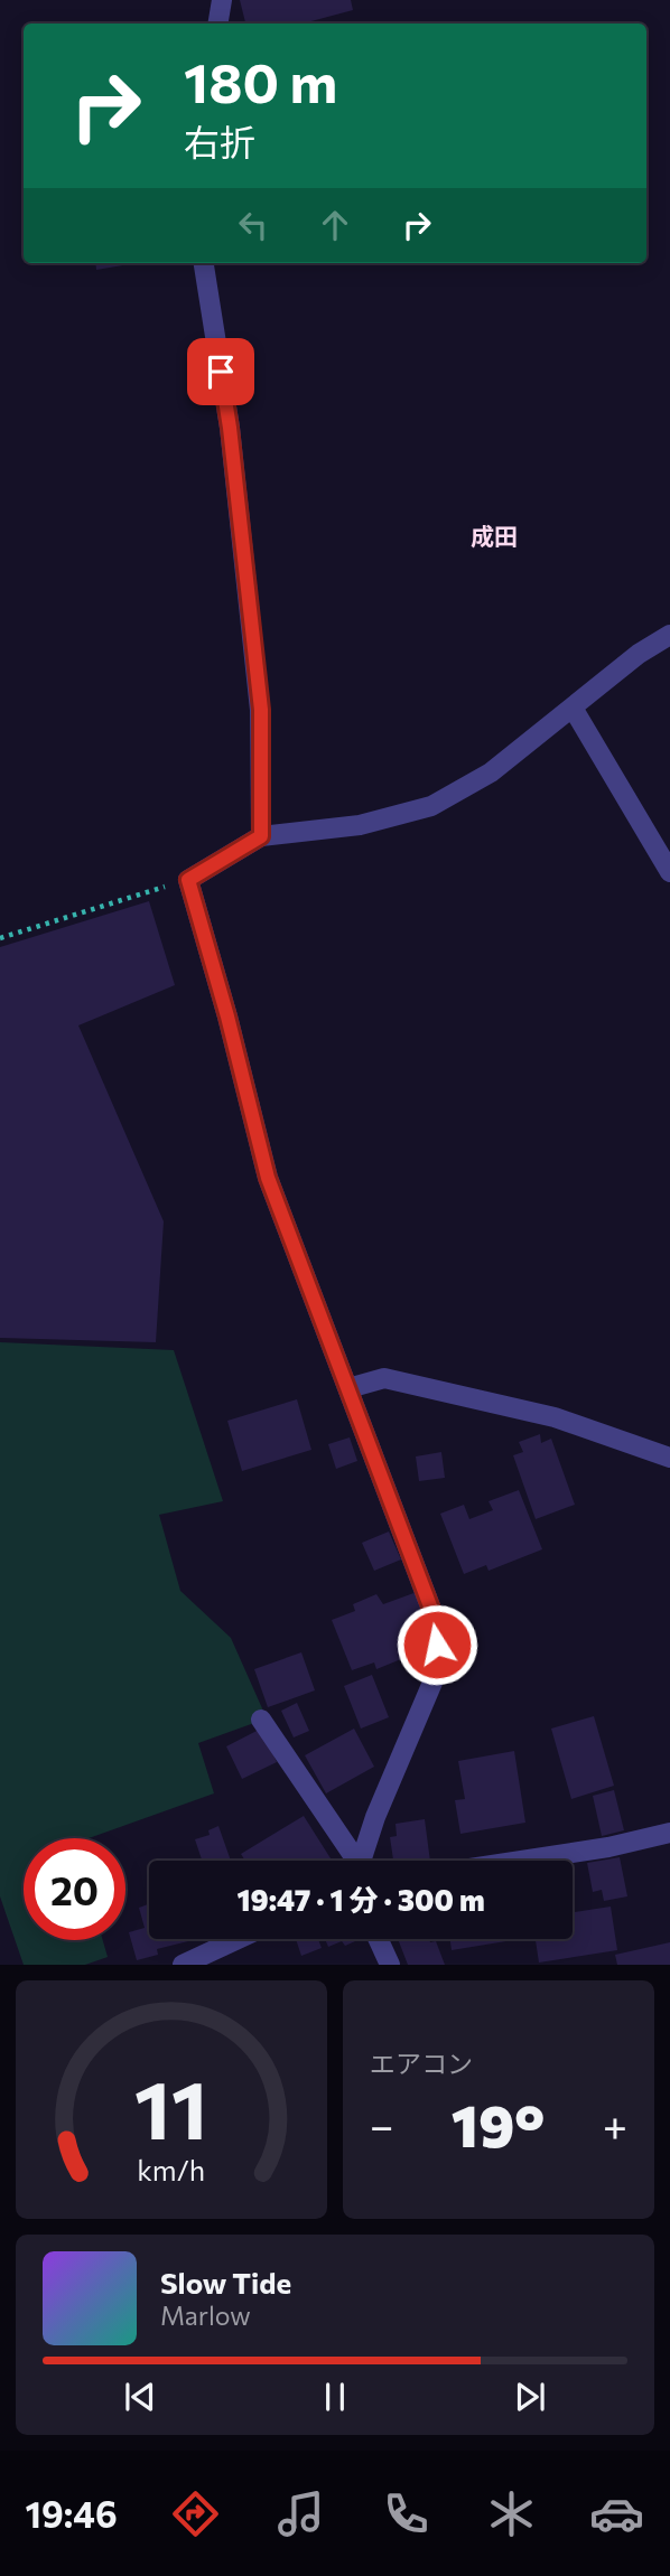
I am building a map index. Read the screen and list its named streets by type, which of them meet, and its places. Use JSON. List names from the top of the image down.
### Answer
{
  "districts": ["成田"],
  "page": {
    "turn": ["180 m", "右折"],
    "limit": "20",
    "trip": "19:47 · 1 分 · 300 m",
    "tile": "エアコン",
    "heat": ["−", "19°", "+"],
    "song": ["Slow Tide", "Marlow"],
    "tabs": "19:46",
    "gauge": ["11", "km/h"]
  }
}
